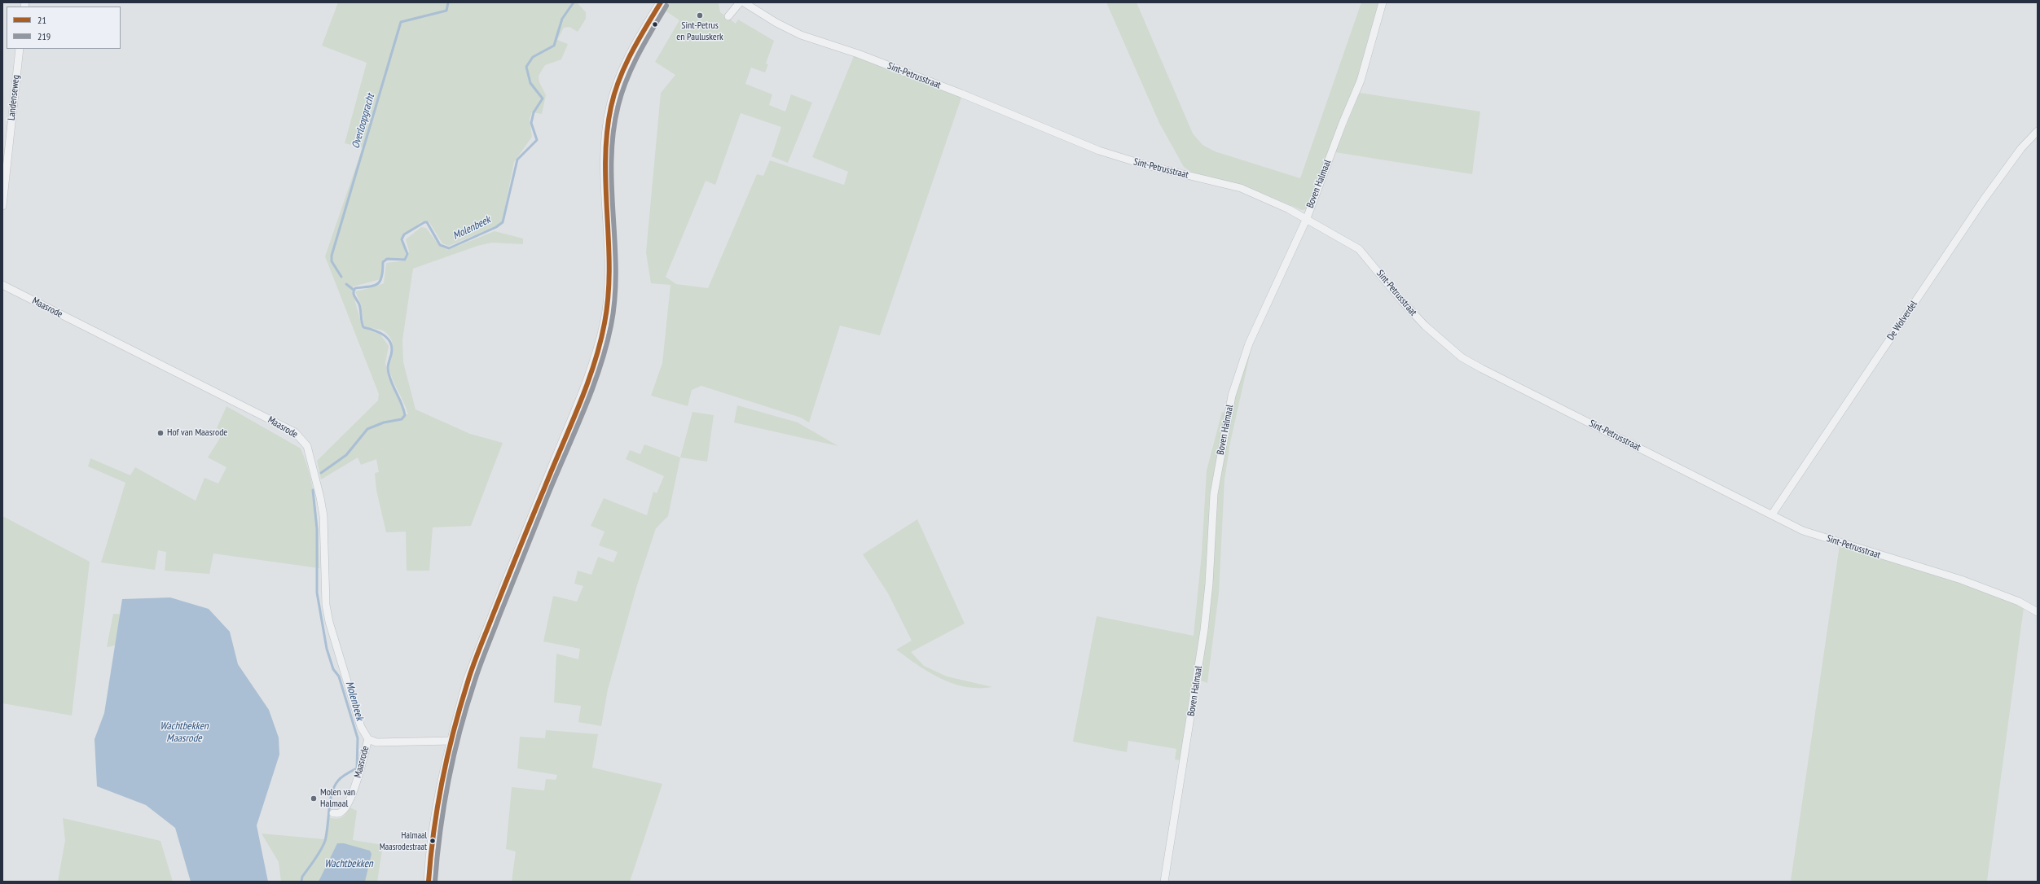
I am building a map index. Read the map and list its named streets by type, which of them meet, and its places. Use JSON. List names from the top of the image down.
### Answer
{
  "streets": {
    "street": [
      "Sint-Petrusstraat",
      "Landenseweg",
      "Boven Halmaal",
      "Maasrode",
      "De Wolverdel"
    ]
  },
  "crossings": [
    ["Sint-Petrusstraat", "Boven Halmaal"],
    ["Sint-Petrusstraat", "De Wolverdel"]
  ],
  "water": [
    "Overloopgracht",
    "Molenbeek",
    "Wachtbekken Maasrode",
    "Wachtbekken"
  ],
  "places": [
    "Sint-Petrus en Pauluskerk",
    "Hof van Maasrode",
    "Molen van Halmaal",
    "Halmaal Maasrodestraat"
  ],
  "lines": ["transit line 21", "transit line 219"],
  "legend": ["21", "219"]
}
